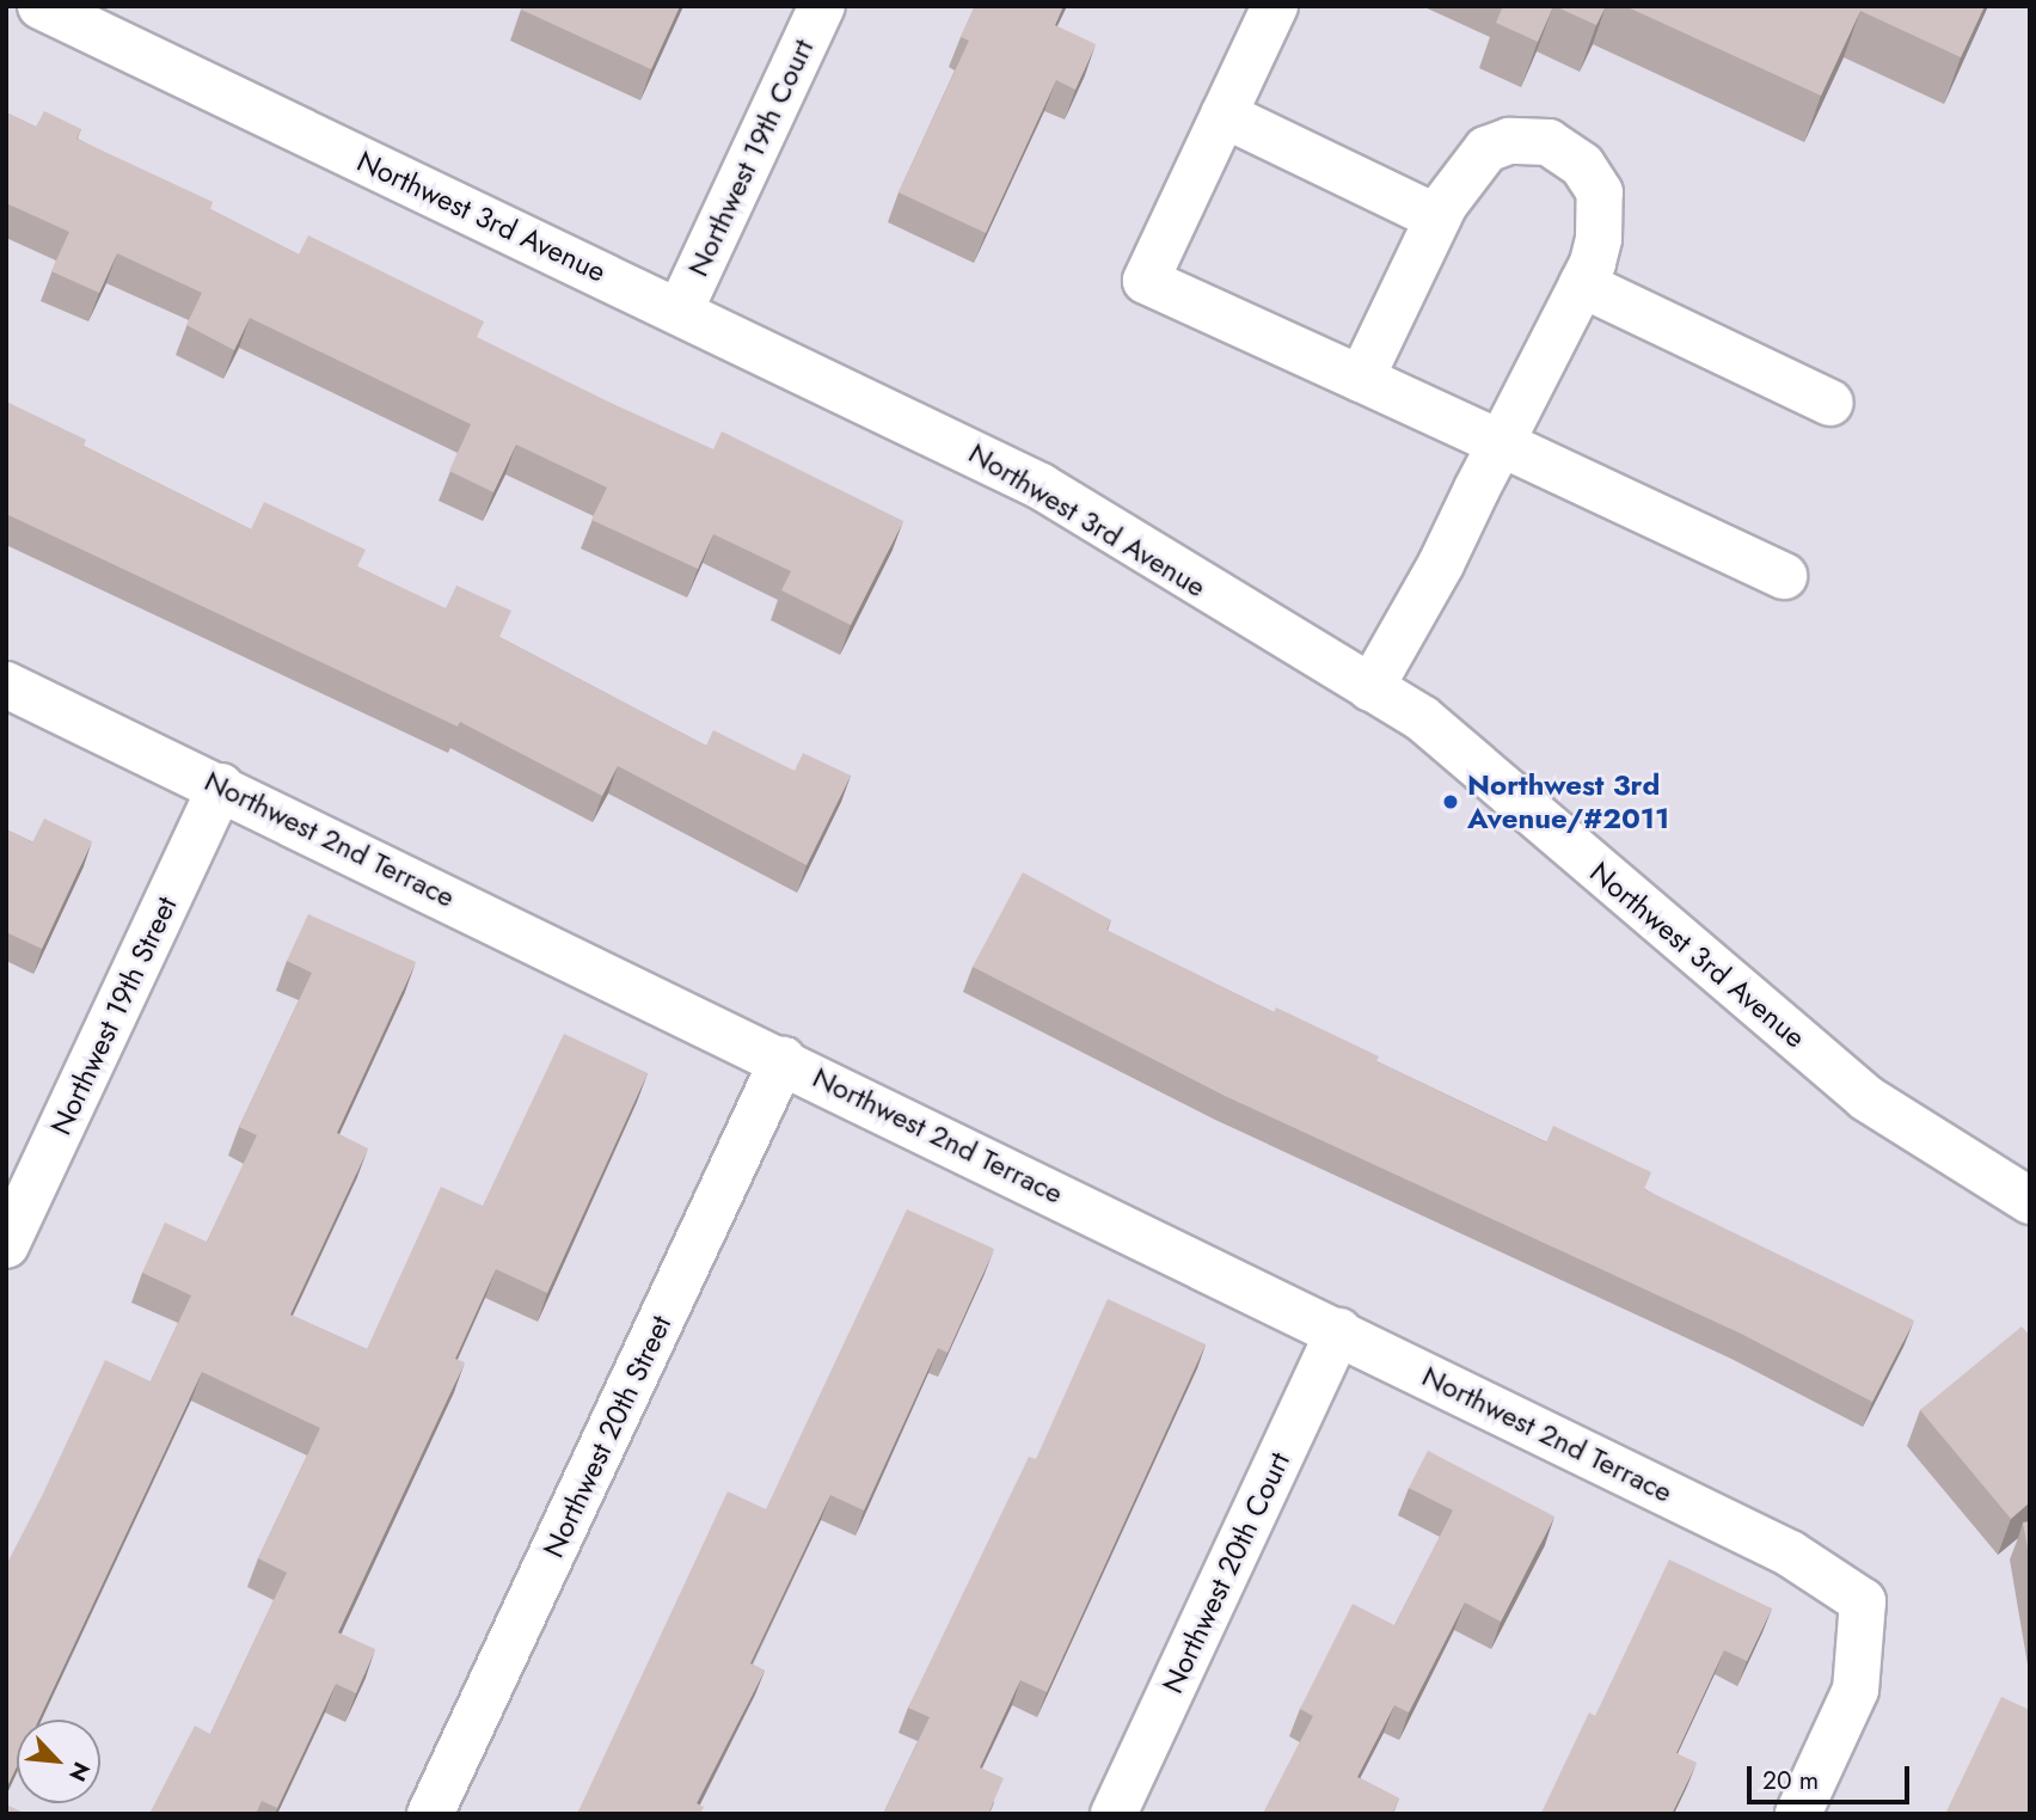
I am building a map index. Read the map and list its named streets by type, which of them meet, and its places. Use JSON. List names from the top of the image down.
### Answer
{
  "streets": {
    "street": [
      "Northwest 19th Court",
      "Northwest 3rd Avenue",
      "Northwest 2nd Terrace",
      "Northwest 19th Street",
      "Northwest 20th Street",
      "Northwest 20th Court"
    ]
  },
  "crossings": [
    ["Northwest 19th Court", "Northwest 3rd Avenue"],
    ["Northwest 2nd Terrace", "Northwest 19th Street"],
    ["Northwest 2nd Terrace", "Northwest 20th Street"],
    ["Northwest 2nd Terrace", "Northwest 20th Court"]
  ],
  "places": ["Northwest 3rd Avenue/#2011"],
  "scale_bar": "20 m",
  "north": "bottom right"
}
